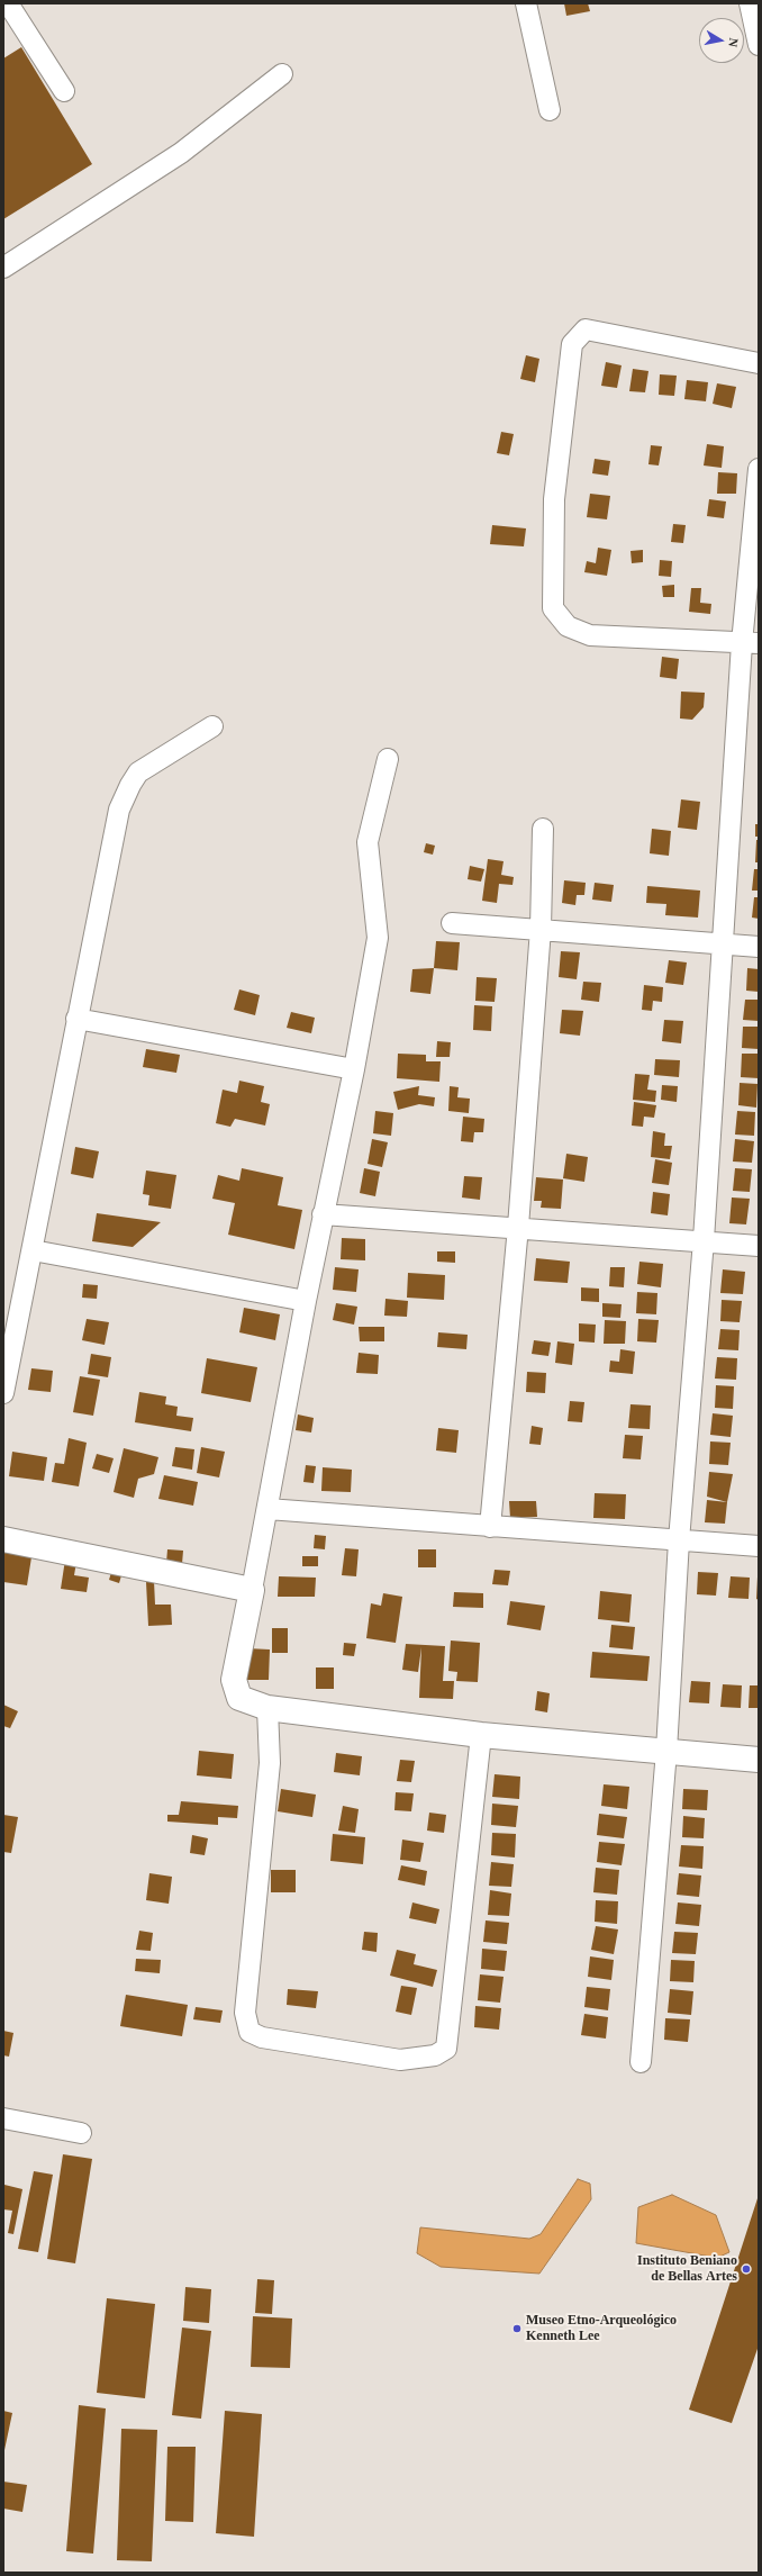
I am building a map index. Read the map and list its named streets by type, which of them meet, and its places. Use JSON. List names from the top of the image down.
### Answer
{
  "places": ["Instituto Beniano de Bellas Artes", "Museo Etno-Arqueológico Kenneth Lee"],
  "north": "right"
}
